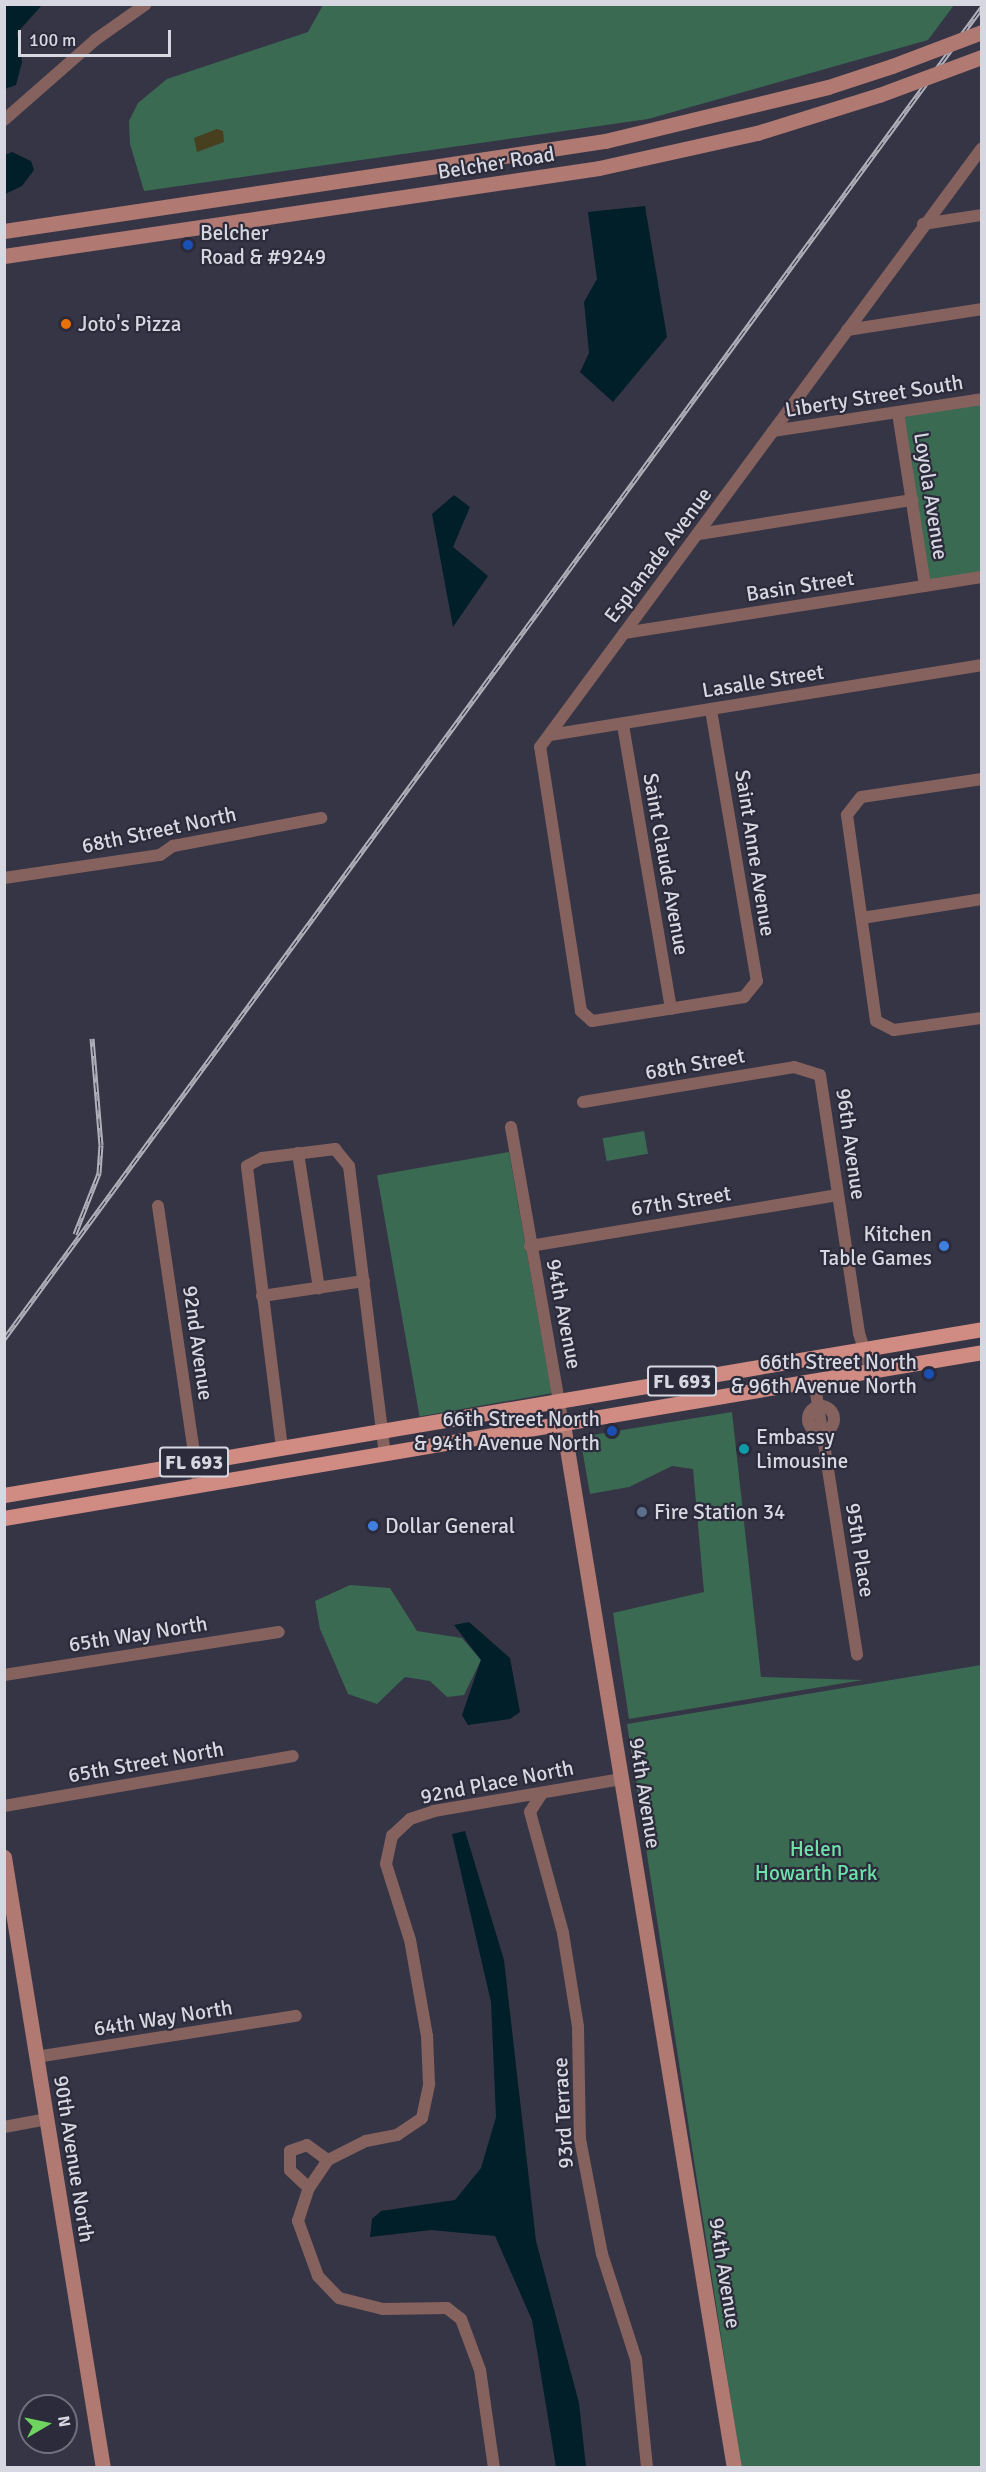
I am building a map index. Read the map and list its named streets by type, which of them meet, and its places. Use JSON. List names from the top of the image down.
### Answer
{
  "streets": {
    "main road": [
      "Belcher Road",
      "94th Avenue",
      "FL 693",
      "90th Avenue North"
    ],
    "street": [
      "Liberty Street South",
      "Loyola Avenue",
      "Esplanade Avenue",
      "Basin Street",
      "Lasalle Street",
      "68th Street North",
      "Saint Anne Avenue",
      "Saint Claude Avenue",
      "68th Street",
      "96th Avenue",
      "67th Street",
      "92nd Avenue",
      "95th Place",
      "65th Way North",
      "65th Street North",
      "92nd Place North",
      "64th Way North",
      "93rd Terrace"
    ]
  },
  "crossings": [
    ["Liberty Street South", "Loyola Avenue"],
    ["Liberty Street South", "Esplanade Avenue"],
    ["Loyola Avenue", "Basin Street"],
    ["Esplanade Avenue", "Basin Street"],
    ["Esplanade Avenue", "Lasalle Street"],
    ["Esplanade Avenue", "Saint Anne Avenue"],
    ["Esplanade Avenue", "Saint Claude Avenue"],
    ["Lasalle Street", "Saint Anne Avenue"],
    ["Lasalle Street", "Saint Claude Avenue"],
    ["Saint Anne Avenue", "Saint Claude Avenue"],
    ["68th Street", "96th Avenue"],
    ["96th Avenue", "67th Street"],
    ["96th Avenue", "FL 693"],
    ["67th Street", "94th Avenue"],
    ["94th Avenue", "FL 693"],
    ["94th Avenue", "92nd Place North"],
    ["92nd Avenue", "FL 693"],
    ["FL 693", "95th Place"],
    ["92nd Place North", "93rd Terrace"],
    ["64th Way North", "90th Avenue North"]
  ],
  "parks": ["Helen Howarth Park"],
  "places": [
    "Belcher Road & #9249",
    "Joto's Pizza",
    "Kitchen Table Games",
    "66th Street North & 96th Avenue North",
    "66th Street North & 94th Avenue North",
    "Embassy Limousine",
    "Fire Station 34",
    "Dollar General"
  ],
  "scale_bar": "100 m",
  "north": "right"
}
